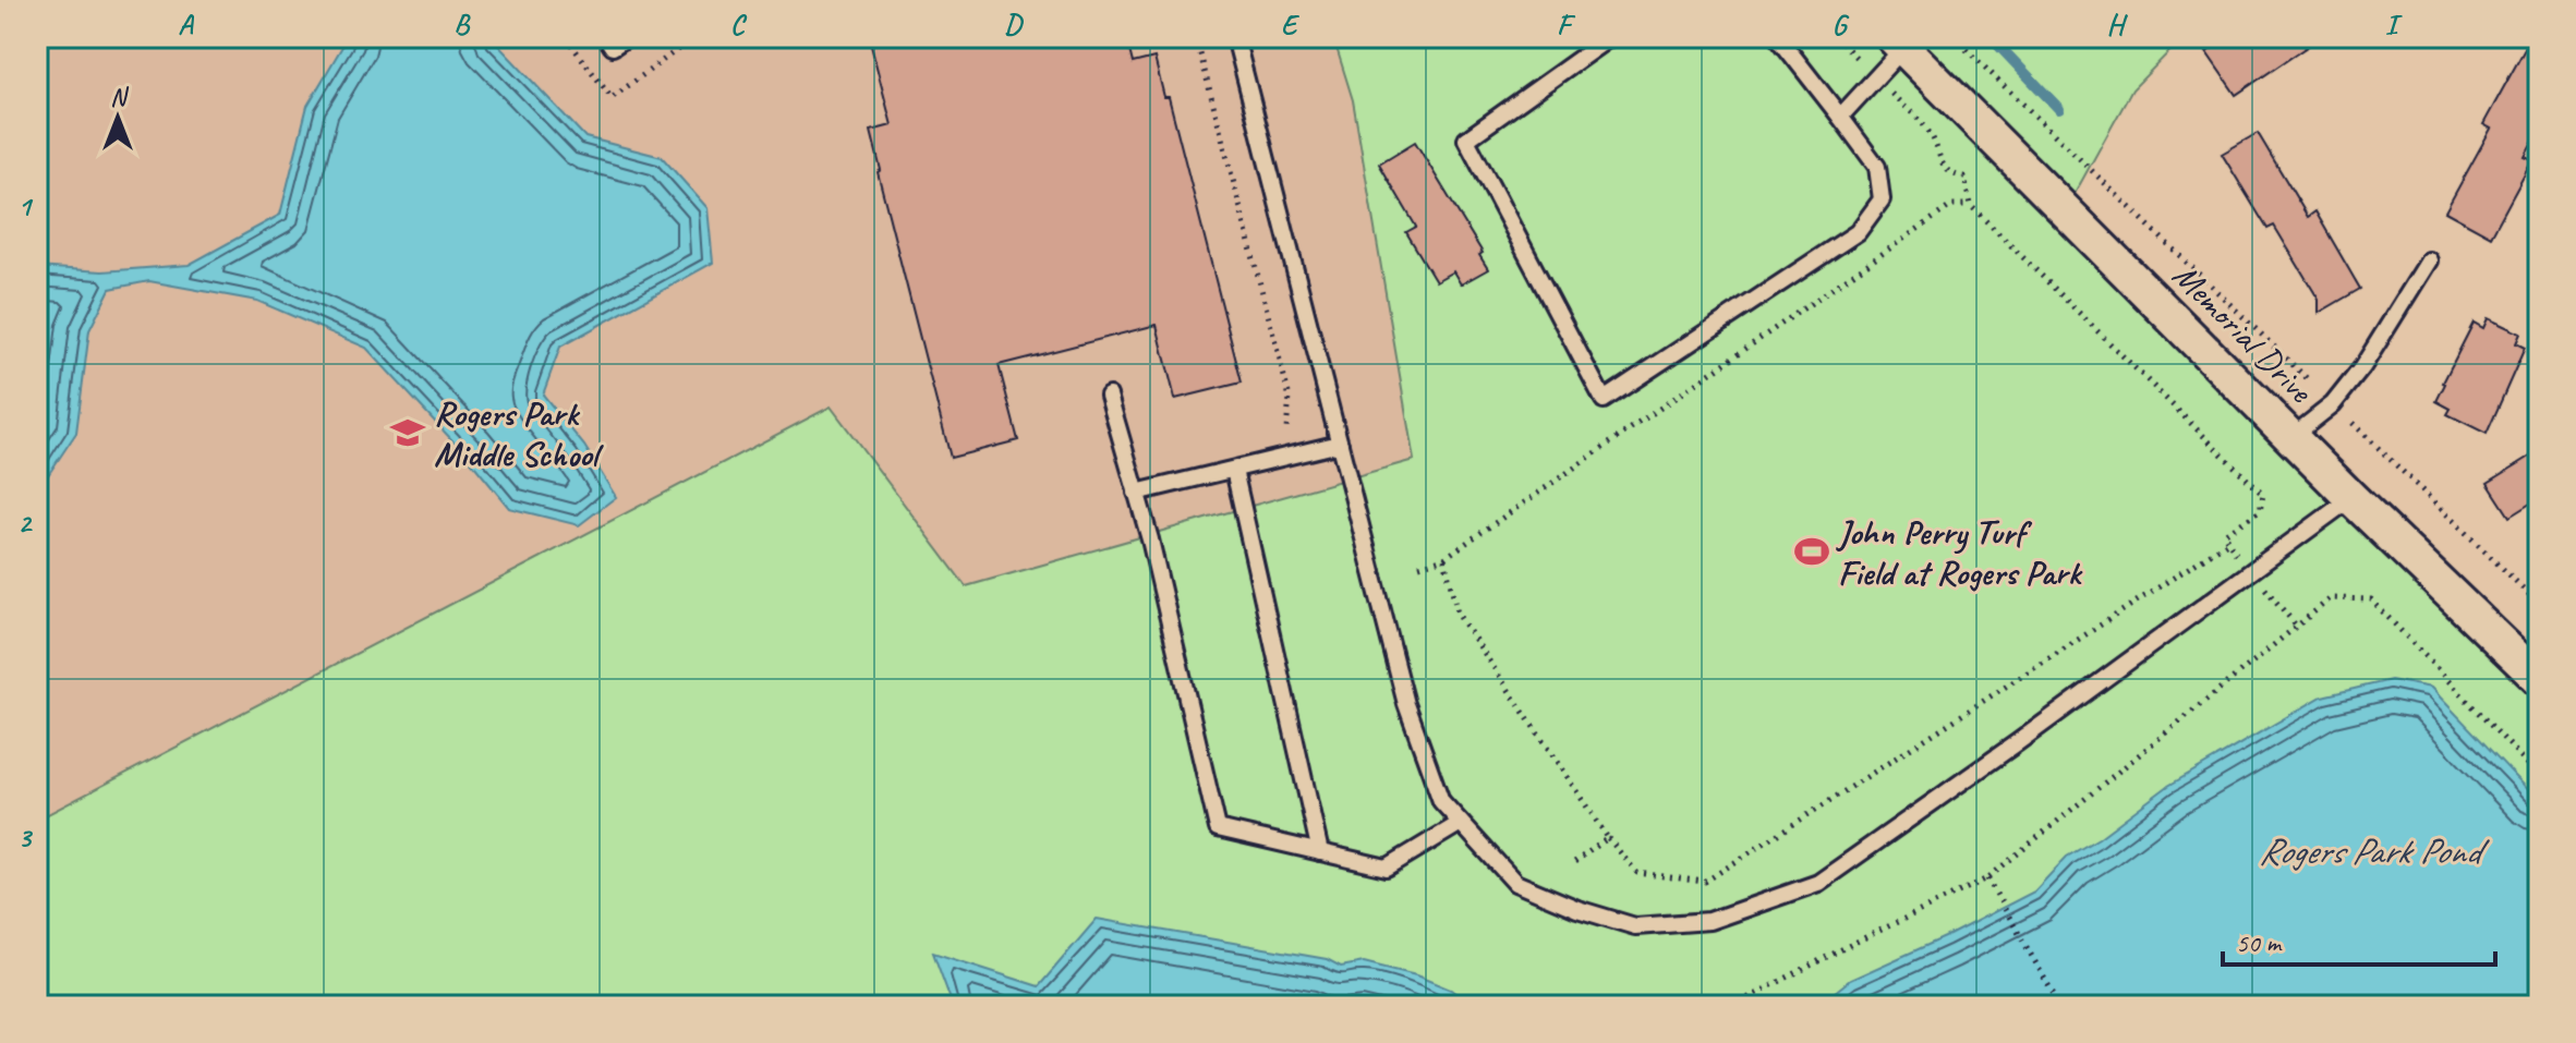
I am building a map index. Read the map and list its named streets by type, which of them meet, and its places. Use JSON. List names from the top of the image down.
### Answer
{
  "streets": {
    "street": ["Memorial Drive"]
  },
  "water": ["Rogers Park Pond"],
  "places": {
    "school or university": ["Rogers Park Middle School"],
    "sports": ["John Perry Turf Field at Rogers Park"]
  },
  "scale_bar": "50 m",
  "north": "top",
  "grid": {
    "columns": [
      "A",
      "B",
      "C",
      "D",
      "E",
      "F",
      "G",
      "H",
      "I"
    ],
    "rows": ["1", "2", "3"]
  }
}
